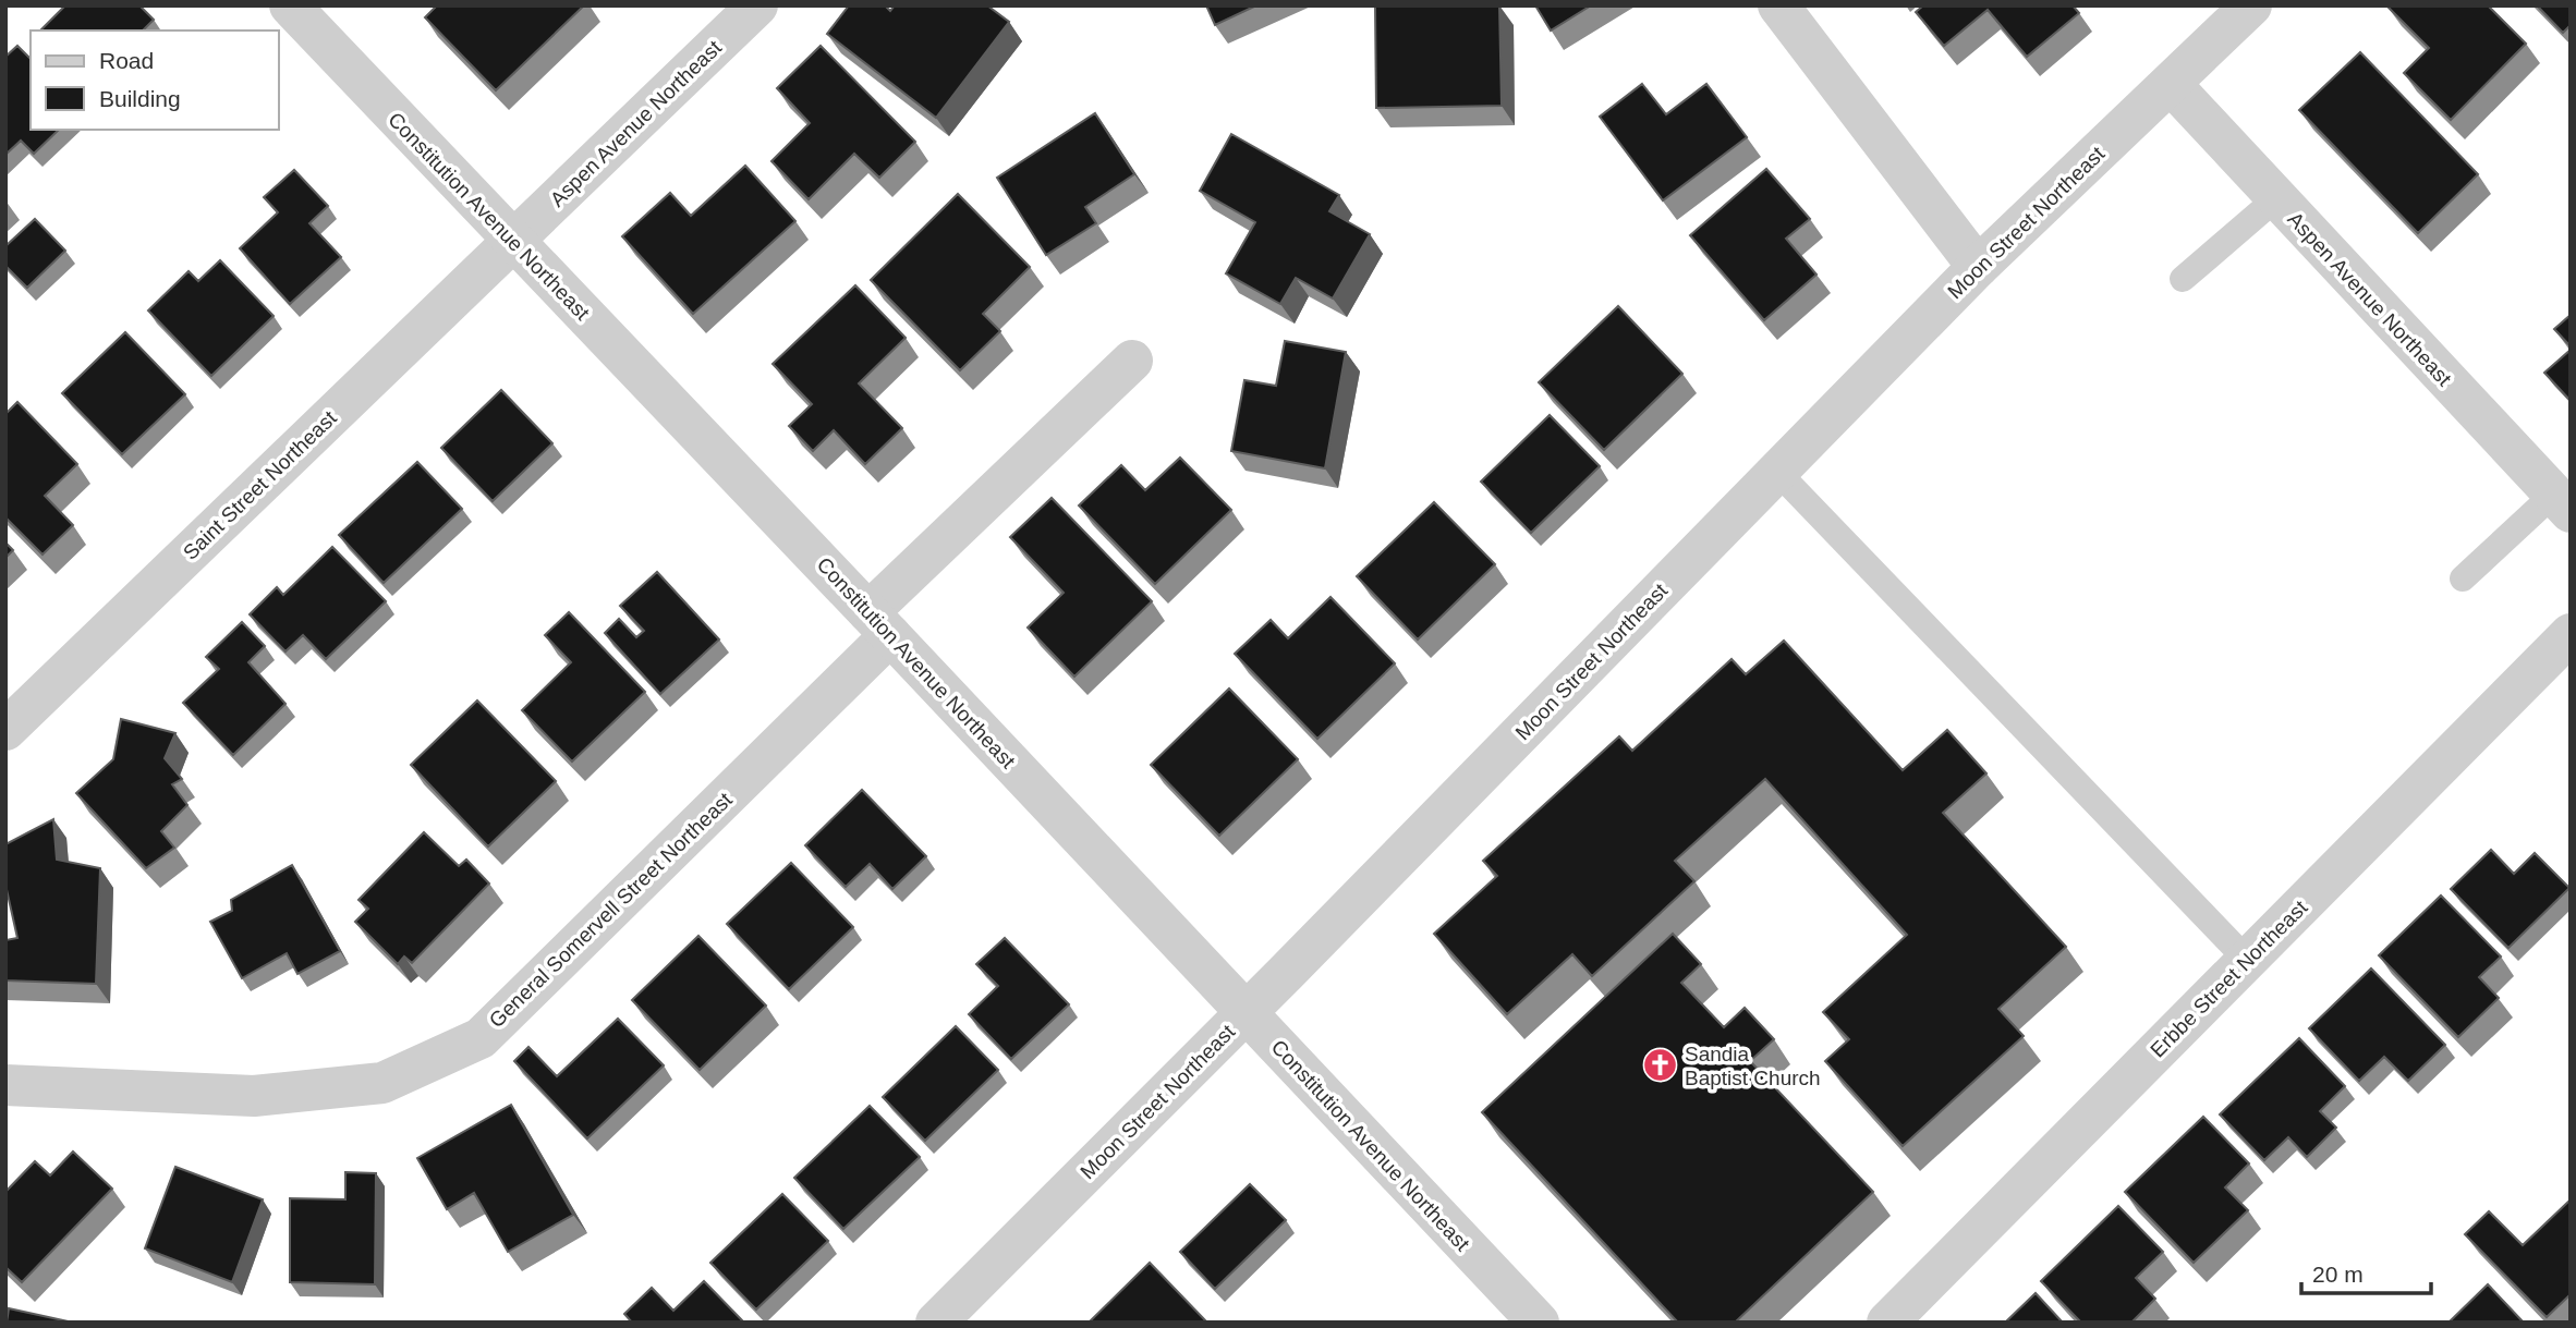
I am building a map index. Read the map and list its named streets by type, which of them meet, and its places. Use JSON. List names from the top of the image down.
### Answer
{
  "streets": {
    "street": [
      "Aspen Avenue Northeast",
      "Constitution Avenue Northeast",
      "Moon Street Northeast",
      "Saint Street Northeast",
      "General Somervell Street Northeast",
      "Erbbe Street Northeast"
    ]
  },
  "crossings": [
    ["Aspen Avenue Northeast", "Constitution Avenue Northeast"],
    ["Aspen Avenue Northeast", "Moon Street Northeast"],
    ["Aspen Avenue Northeast", "Saint Street Northeast"],
    ["Constitution Avenue Northeast", "Moon Street Northeast"],
    ["Constitution Avenue Northeast", "Saint Street Northeast"],
    ["Constitution Avenue Northeast", "General Somervell Street Northeast"]
  ],
  "places": {
    "church": ["Sandia Baptist Church"]
  },
  "legend": ["Road", "Building"],
  "scale_bar": "20 m"
}
